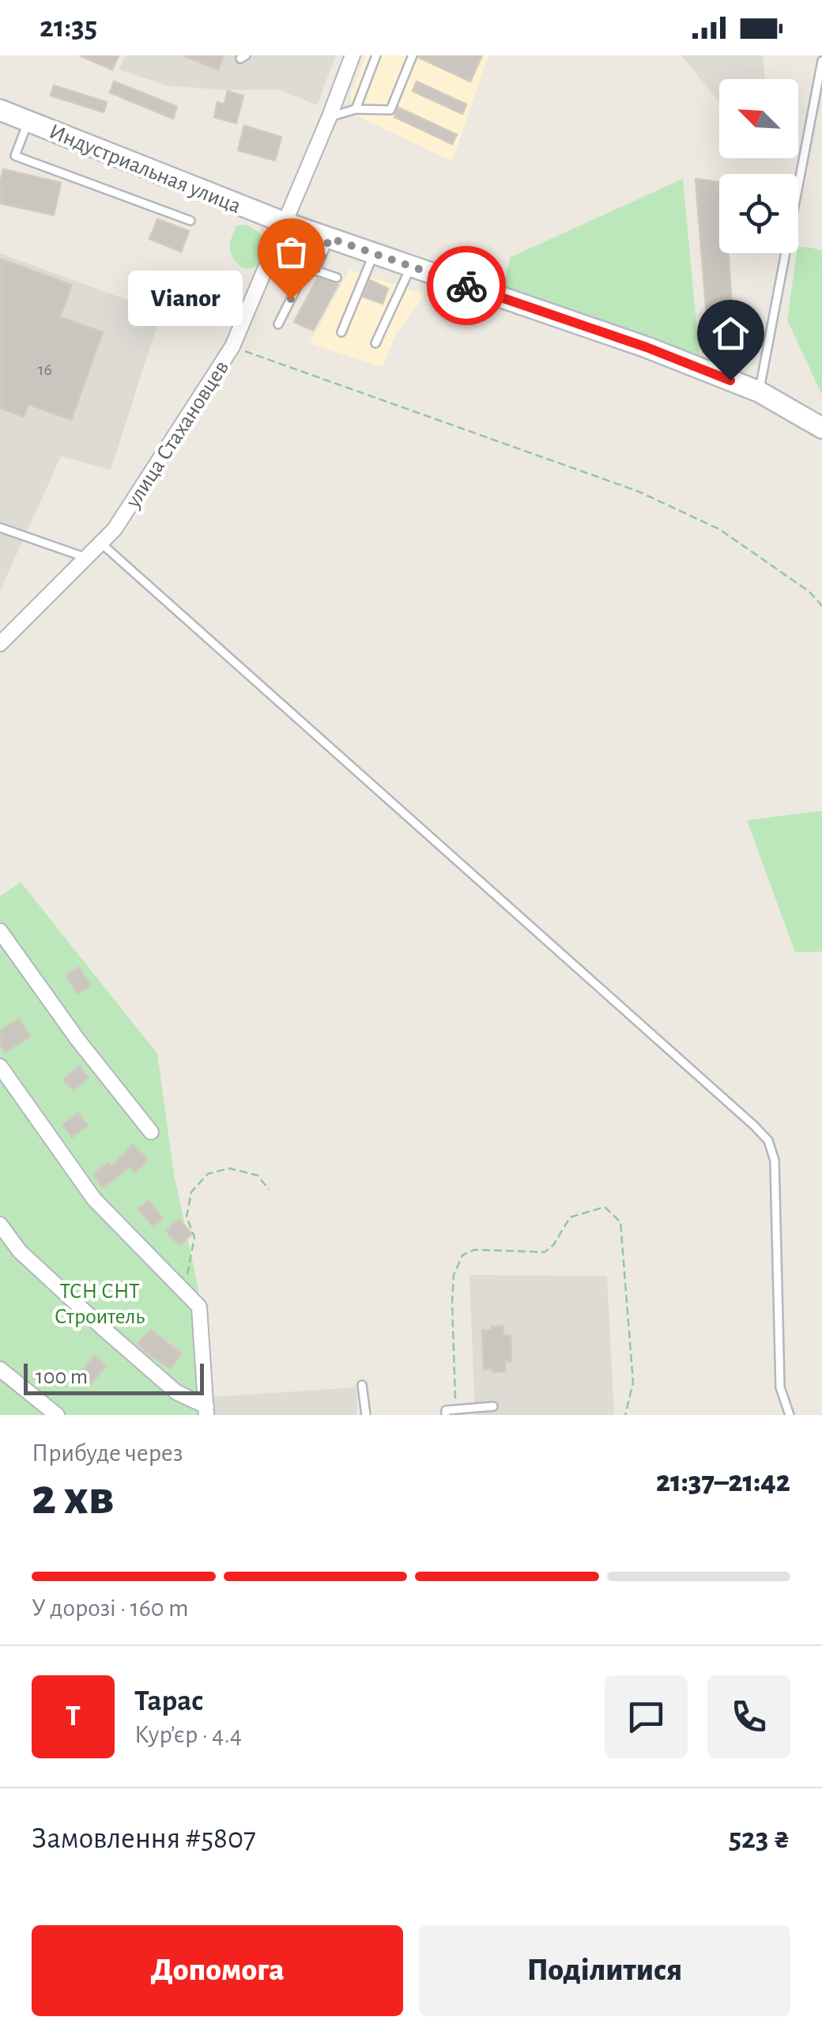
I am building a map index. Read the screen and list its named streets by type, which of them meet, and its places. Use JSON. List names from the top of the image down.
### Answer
{
  "streets": {
    "main road": ["Индустриальная улица"],
    "street": ["улица Стахановцев"]
  },
  "crossings": [
    ["Индустриальная улица", "улица Стахановцев"]
  ],
  "parks": ["ТСН СНТ Строитель"],
  "places": ["Vianor"],
  "house_numbers": ["16"],
  "scale_bar": "100 m",
  "north": "top left",
  "page": {
    "status": "21:35",
    "bubble": "Vianor",
    "scale": "100 m",
    "heading": ["2 хв", "Прибуде через", "21:37–21:42"],
    "panel": [
      "Тарас",
      "Кур’єр · 4.4",
      "Замовлення #5807",
      "523 ₴"
    ],
    "bar": "У дорозі · 160 m",
    "round": "Т",
    "buttons": ["Допомога", "Поділитися"]
  }
}
